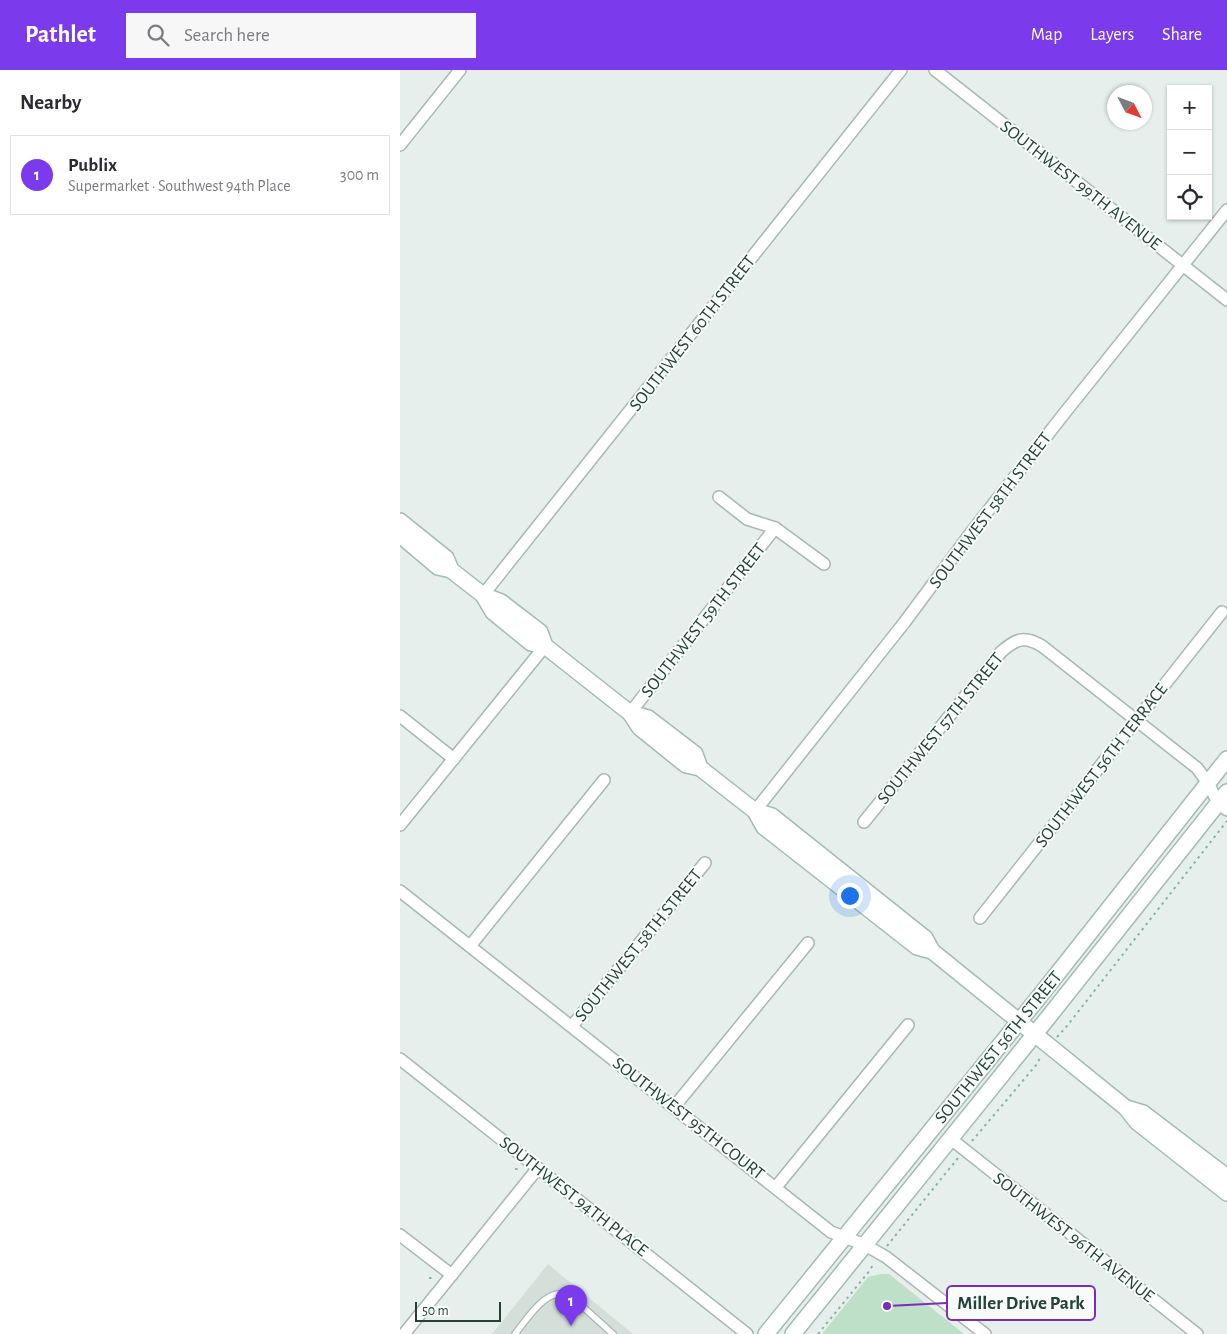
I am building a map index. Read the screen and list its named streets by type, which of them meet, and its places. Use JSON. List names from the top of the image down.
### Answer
{
  "streets": {
    "main road": ["SOUTHWEST 56TH STREET"],
    "street": [
      "SOUTHWEST 99TH AVENUE",
      "SOUTHWEST 60TH STREET",
      "SOUTHWEST 58TH STREET",
      "SOUTHWEST 59TH STREET",
      "SOUTHWEST 57TH STREET",
      "SOUTHWEST 56TH TERRACE",
      "SOUTHWEST 95TH COURT",
      "SOUTHWEST 94TH PLACE",
      "SOUTHWEST 96TH AVENUE"
    ]
  },
  "crossings": [
    ["SOUTHWEST 99TH AVENUE", "SOUTHWEST 58TH STREET"],
    ["SOUTHWEST 58TH STREET", "SOUTHWEST 95TH COURT"],
    ["SOUTHWEST 57TH STREET", "SOUTHWEST 56TH TERRACE"],
    ["SOUTHWEST 56TH STREET", "SOUTHWEST 95TH COURT"],
    ["SOUTHWEST 56TH STREET", "SOUTHWEST 96TH AVENUE"]
  ],
  "places": ["Miller Drive Park"],
  "scale_bar": "50 m",
  "north": "bottom right",
  "page": {
    "header": "Pathlet",
    "search": "Search here",
    "nav": ["Map", "Layers", "Share"],
    "heading": "Nearby",
    "map_buttons": ["+", "−"],
    "list": [
      {
        "mark": "1",
        "name": "Publix",
        "note": "Supermarket · Southwest 94th Place",
        "value": "300 m"
      }
    ],
    "pins": "1",
    "scale": "50 m"
  }
}
